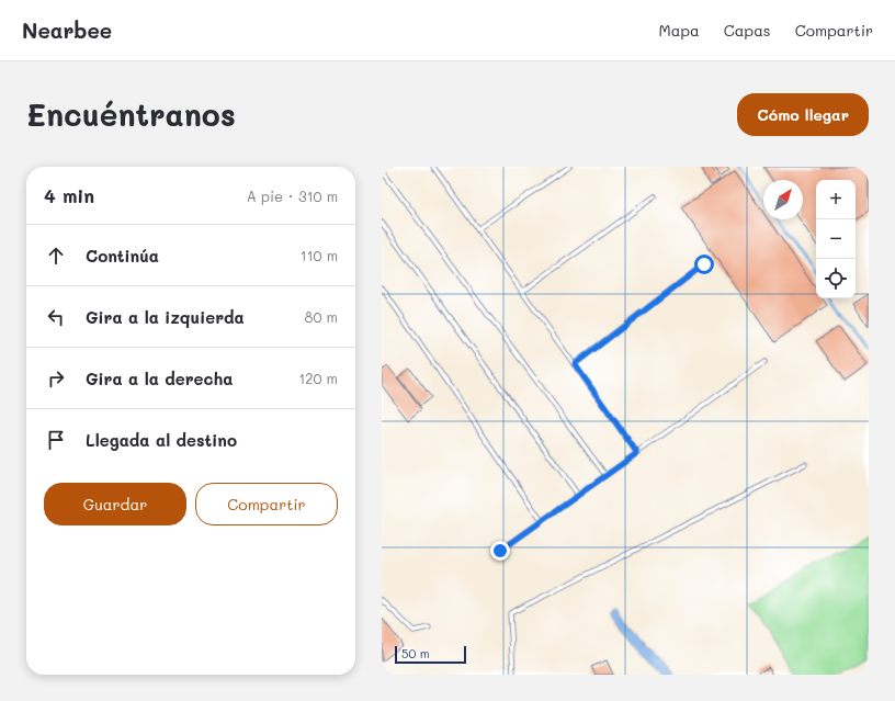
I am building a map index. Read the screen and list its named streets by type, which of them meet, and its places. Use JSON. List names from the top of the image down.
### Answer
{
  "scale_bar": "50 m",
  "north": "top right",
  "page": {
    "header": "Nearbee",
    "nav": ["Mapa", "Capas", "Compartir"],
    "buttons": [
      "Cómo llegar",
      ["Guardar", "Compartir"]
    ],
    "title": "Encuéntranos",
    "heading": ["4 min", "A pie · 310 m"],
    "map_buttons": ["+", "−"],
    "list": [
      ["Continúa", "110 m"],
      ["Gira a la izquierda", "80 m"],
      ["Gira a la derecha", "120 m"],
      "Llegada al destino"
    ],
    "scale": "50 m"
  }
}
